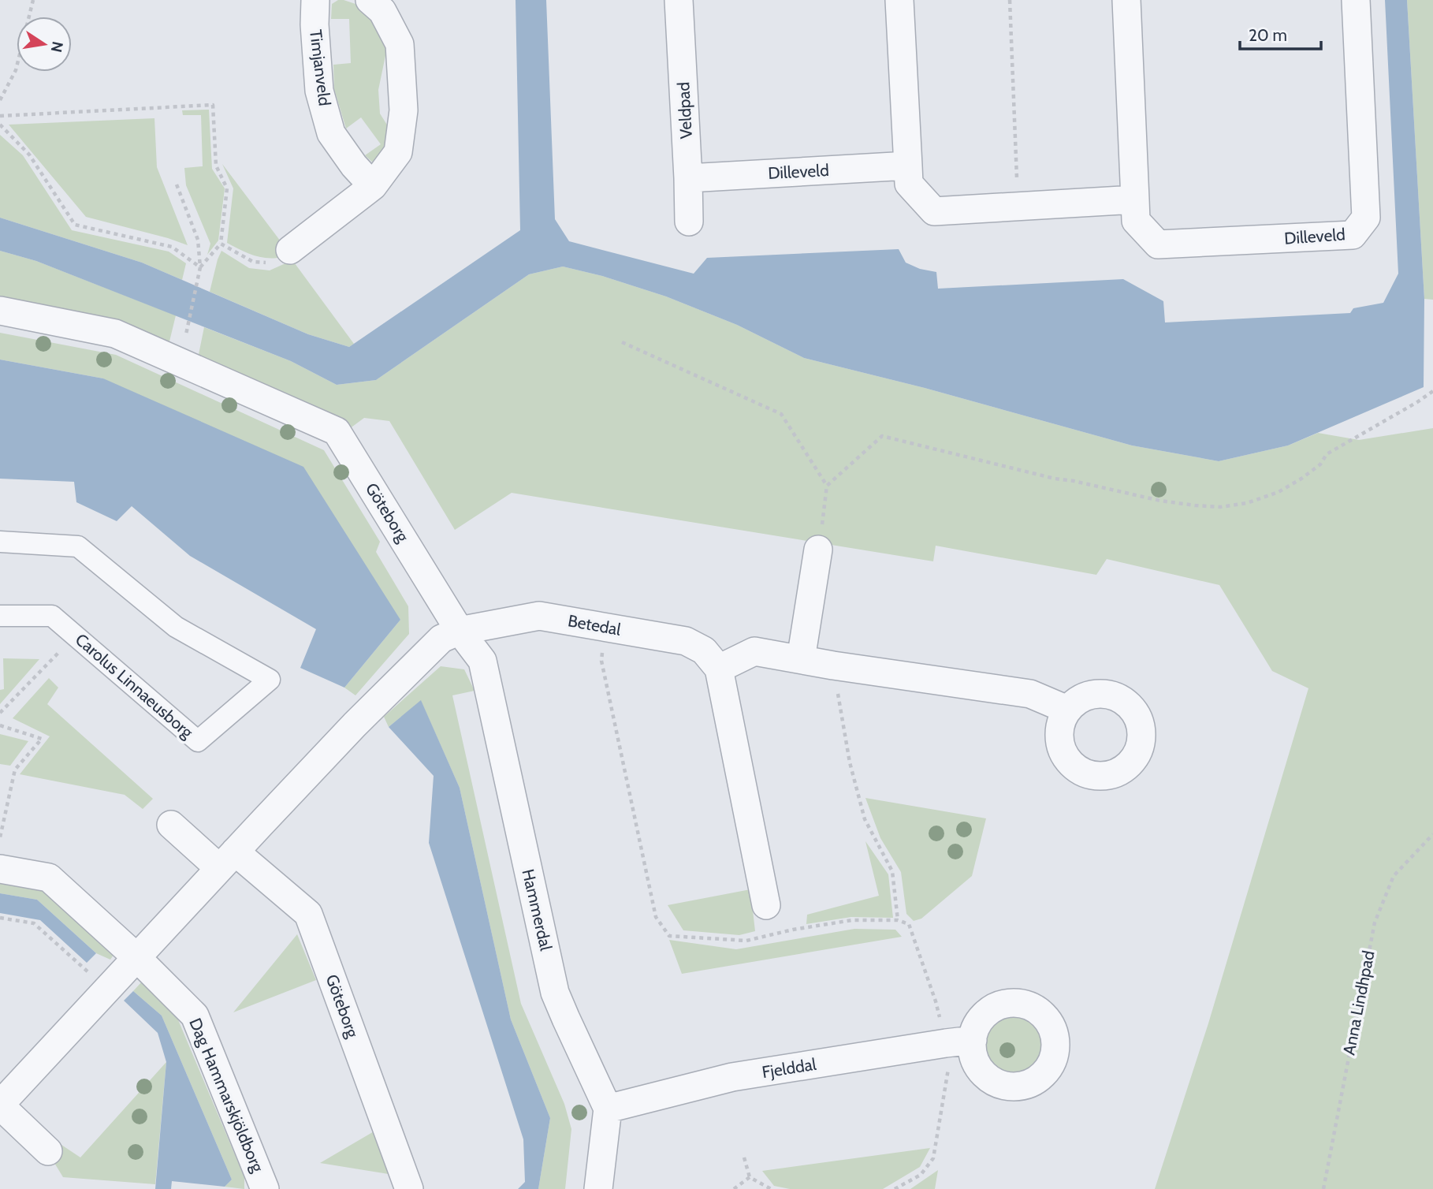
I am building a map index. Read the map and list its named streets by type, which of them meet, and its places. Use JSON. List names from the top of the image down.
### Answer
{
  "streets": {
    "street": [
      "Timjanveld",
      "Veldpad",
      "Dilleveld",
      "Göteborg",
      "Betedal",
      "Carolus Linnaeusborg",
      "Hammerdal",
      "Fjelddal",
      "Dag Hammarskjöldborg"
    ],
    "path": ["Anna Lindhpad"]
  },
  "crossings": [
    ["Veldpad", "Dilleveld"],
    ["Göteborg", "Betedal"],
    ["Göteborg", "Hammerdal"],
    ["Betedal", "Hammerdal"],
    ["Hammerdal", "Fjelddal"]
  ],
  "scale_bar": "20 m",
  "north": "right"
}
